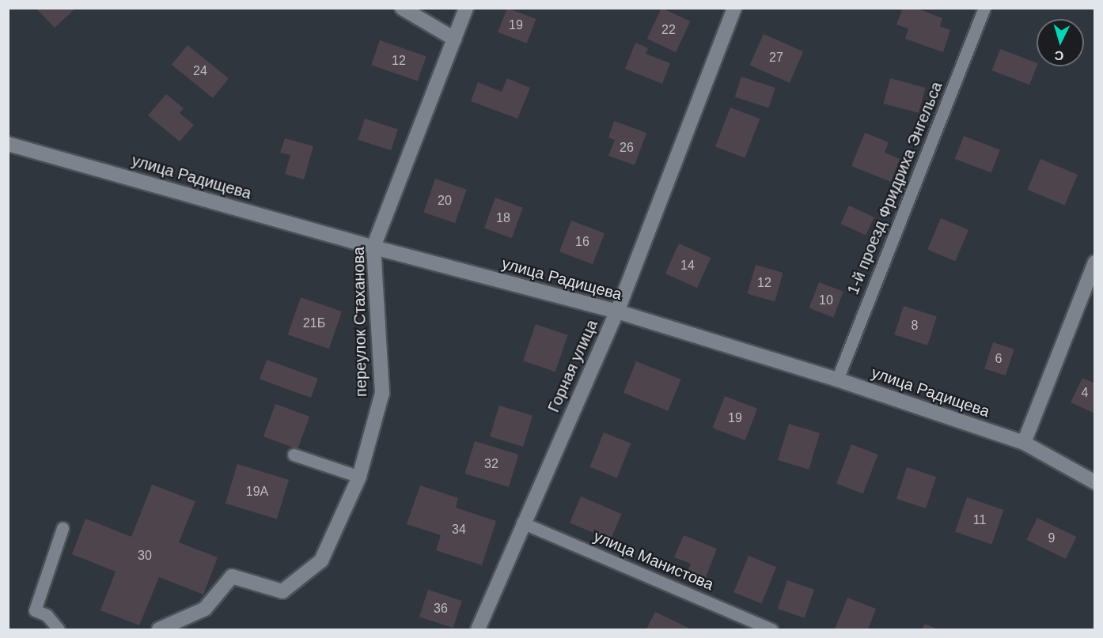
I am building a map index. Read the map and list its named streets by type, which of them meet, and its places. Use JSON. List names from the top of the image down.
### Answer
{
  "streets": {
    "street": ["улица Радищева", "переулок Стаханова", "Горная улица"],
    "lane": ["1-й проезд Фридриха Энгельса", "улица Манистова"]
  },
  "crossings": [
    ["улица Радищева", "1-й проезд Фридриха Энгельса"],
    ["улица Радищева", "переулок Стаханова"],
    ["улица Радищева", "Горная улица"],
    ["Горная улица", "улица Манистова"]
  ],
  "house_numbers": [
    "19",
    "22",
    "27",
    "12",
    "24",
    "26",
    "20",
    "18",
    "16",
    "14",
    "12",
    "10",
    "21Б",
    "8",
    "6",
    "4",
    "19",
    "32",
    "19А",
    "11",
    "34",
    "9",
    "30",
    "36"
  ],
  "north": "bottom"
}
